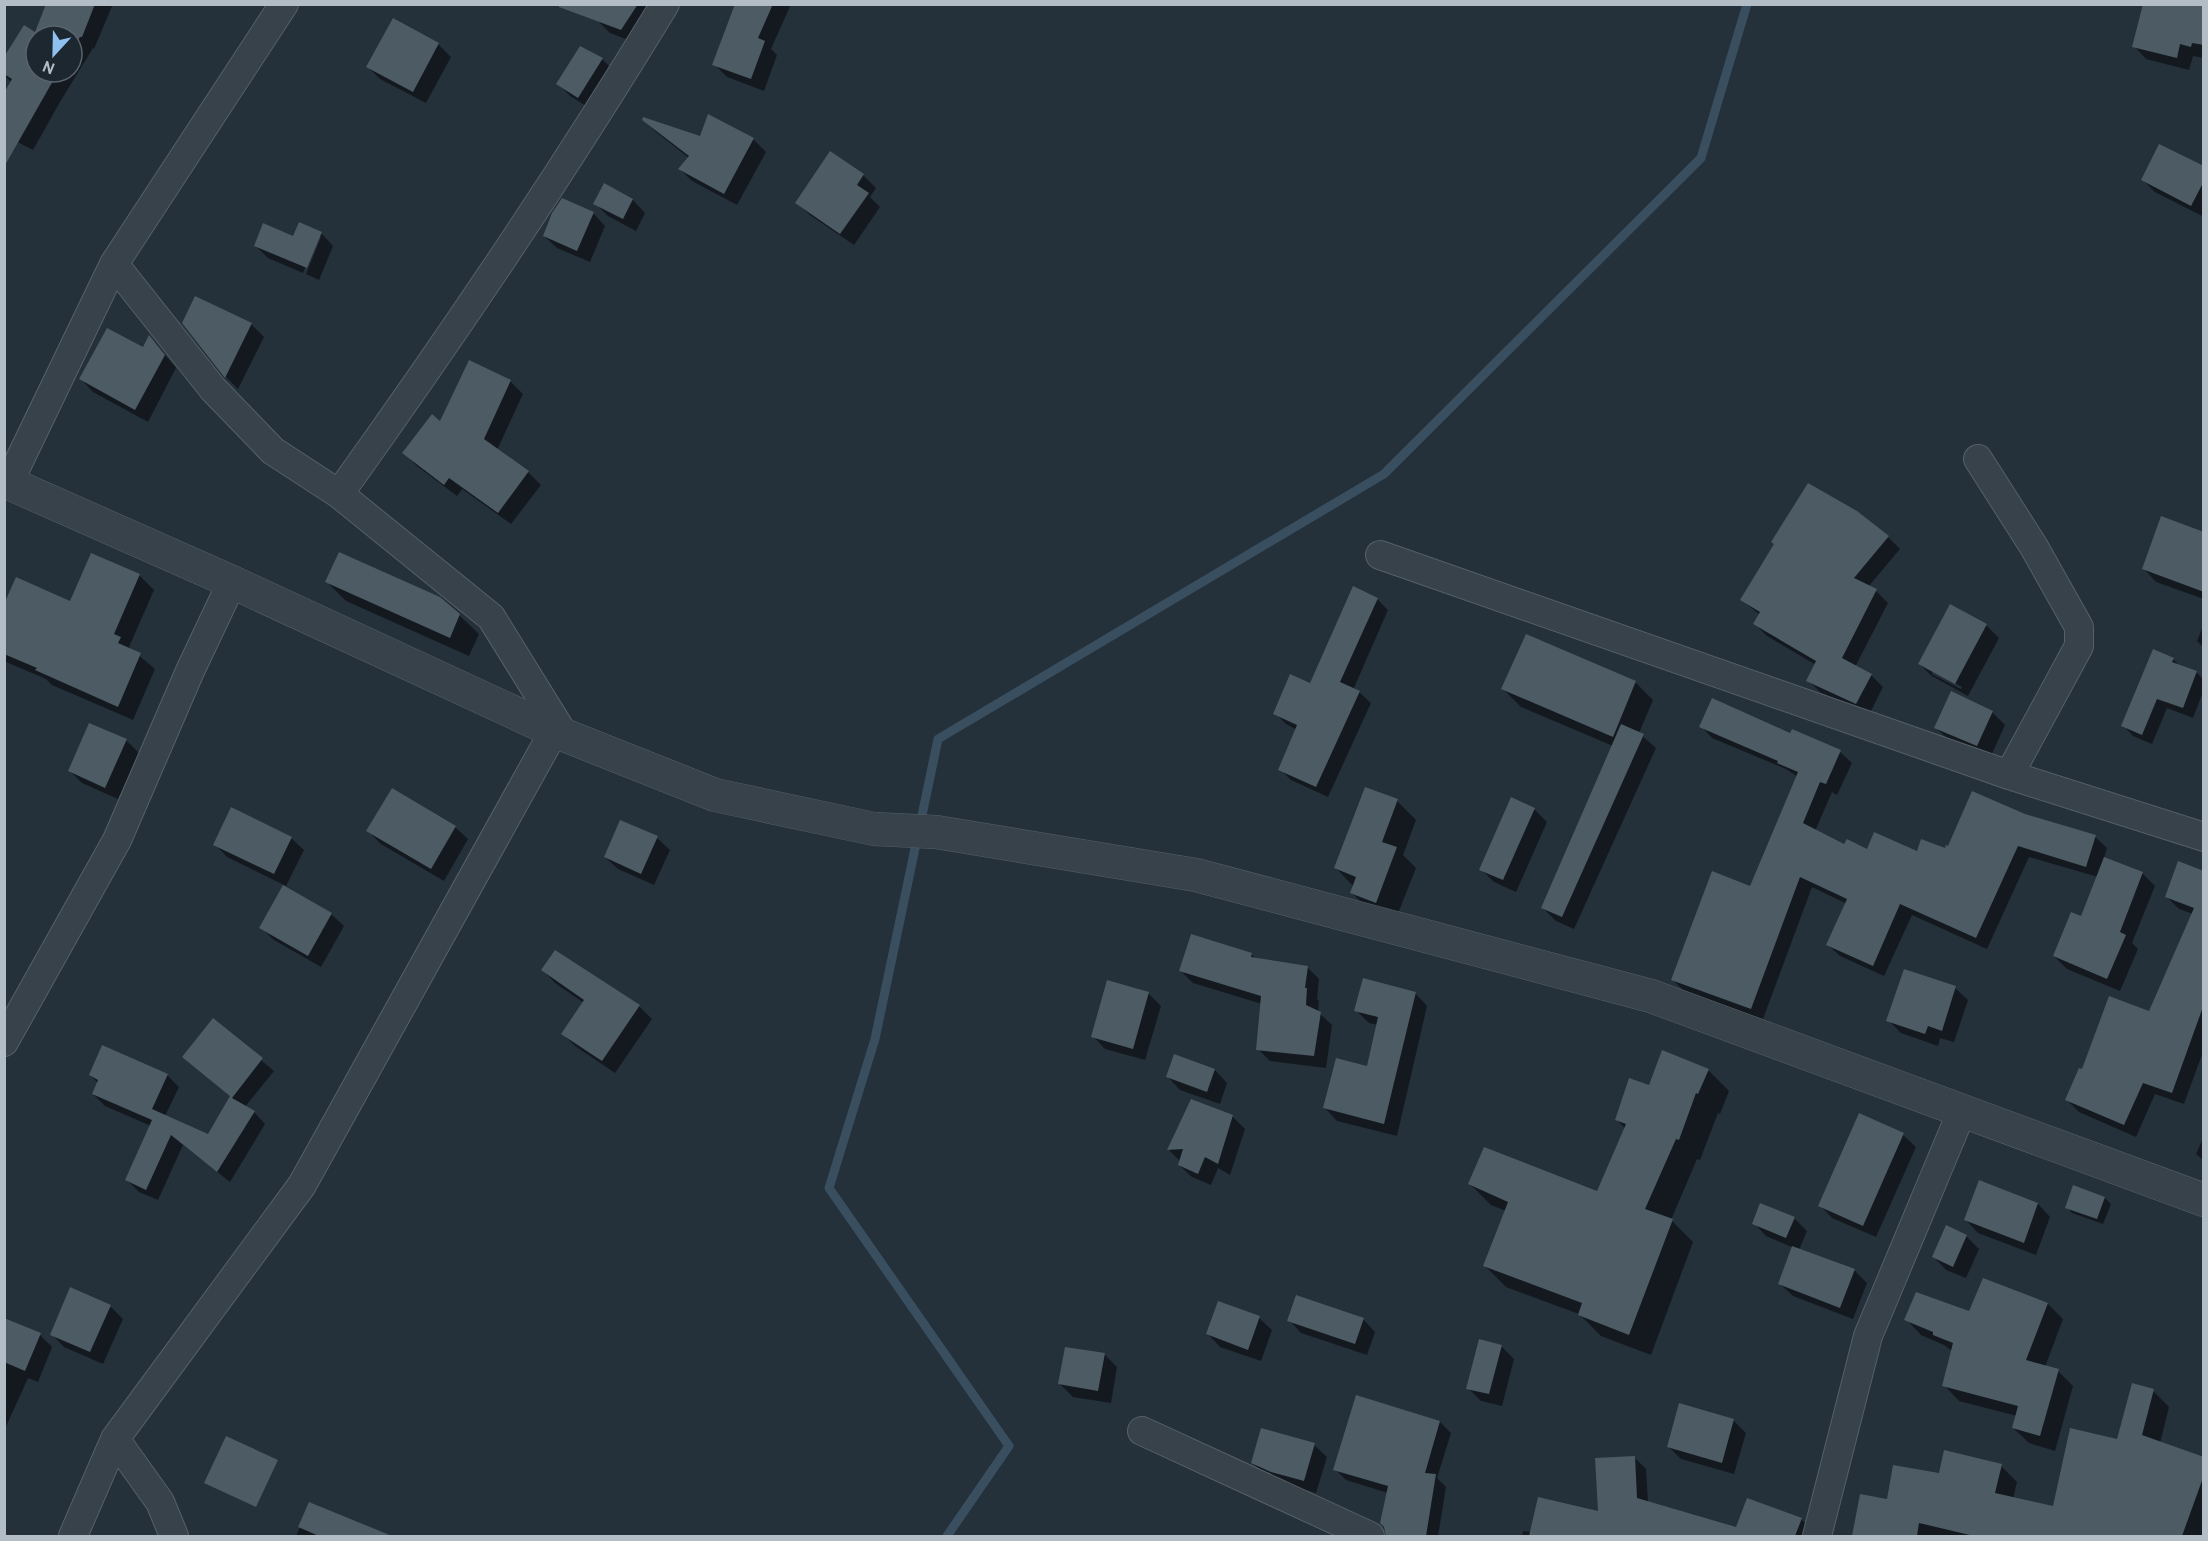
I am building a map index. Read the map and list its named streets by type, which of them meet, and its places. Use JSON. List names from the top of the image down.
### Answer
{
  "north": "bottom"
}
